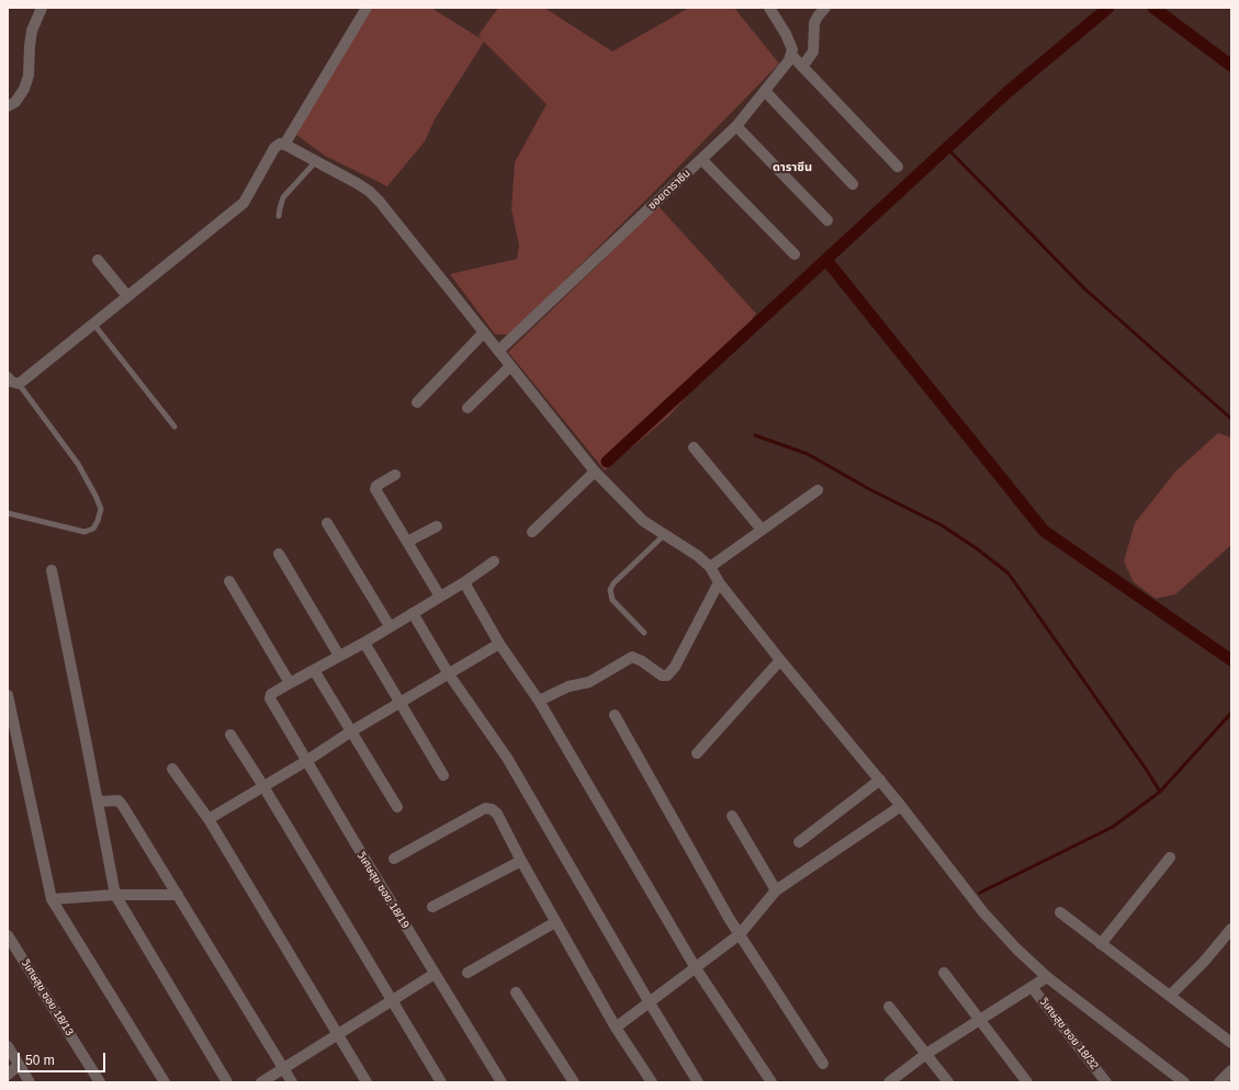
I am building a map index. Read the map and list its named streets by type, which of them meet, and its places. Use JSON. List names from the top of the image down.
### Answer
{
  "streets": {
    "street": [
      "ซอยดาราซีน",
      "วิเศษสุข ซอย 18/19",
      "วิเศษสุข ซอย 18/13",
      "วิเศษสุข ซอย 18/32"
    ]
  },
  "districts": ["ดาราซีน"],
  "scale_bar": "50 m"
}
